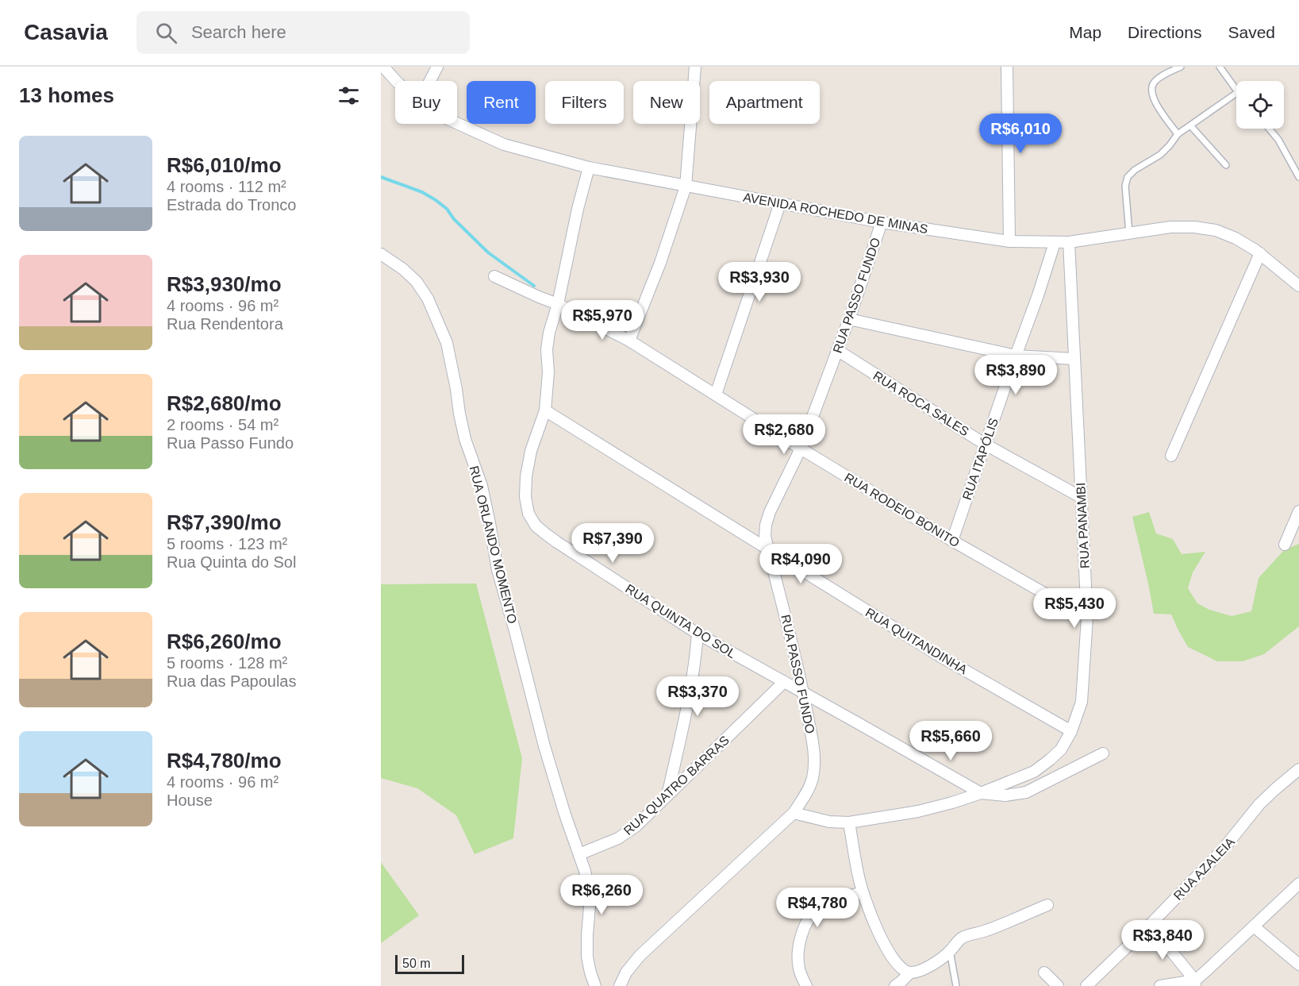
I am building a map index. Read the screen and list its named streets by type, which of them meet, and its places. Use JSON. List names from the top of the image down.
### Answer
{
  "streets": {
    "street": [
      "AVENIDA ROCHEDO DE MINAS",
      "RUA PASSO FUNDO",
      "RUA ROCA SALES",
      "RUA ITAPÓLIS",
      "RUA RODEIO BONITO",
      "RUA PANAMBI",
      "RUA ORLANDO MOMENTO",
      "RUA QUINTA DO SOL",
      "RUA QUITANDINHA",
      "RUA QUATRO BARRAS",
      "RUA AZALEIA"
    ]
  },
  "crossings": [
    ["AVENIDA ROCHEDO DE MINAS", "RUA PASSO FUNDO"],
    ["AVENIDA ROCHEDO DE MINAS", "RUA ITAPÓLIS"],
    ["AVENIDA ROCHEDO DE MINAS", "RUA PANAMBI"],
    ["AVENIDA ROCHEDO DE MINAS", "RUA QUINTA DO SOL"],
    ["RUA PASSO FUNDO", "RUA ROCA SALES"],
    ["RUA PASSO FUNDO", "RUA RODEIO BONITO"],
    ["RUA PASSO FUNDO", "RUA PANAMBI"],
    ["RUA PASSO FUNDO", "RUA QUINTA DO SOL"],
    ["RUA PASSO FUNDO", "RUA QUITANDINHA"],
    ["RUA ROCA SALES", "RUA ITAPÓLIS"],
    ["RUA ROCA SALES", "RUA PANAMBI"],
    ["RUA ITAPÓLIS", "RUA RODEIO BONITO"],
    ["RUA RODEIO BONITO", "RUA PANAMBI"],
    ["RUA RODEIO BONITO", "RUA QUINTA DO SOL"],
    ["RUA PANAMBI", "RUA QUINTA DO SOL"],
    ["RUA PANAMBI", "RUA QUITANDINHA"],
    ["RUA ORLANDO MOMENTO", "RUA QUATRO BARRAS"],
    ["RUA QUINTA DO SOL", "RUA QUITANDINHA"],
    ["RUA QUINTA DO SOL", "RUA QUATRO BARRAS"]
  ],
  "scale_bar": "50 m",
  "page": {
    "header": "Casavia",
    "search": "Search here",
    "nav": ["Map", "Directions", "Saved"],
    "heading": "13 homes",
    "chip": [
      "Buy",
      "Rent",
      "Filters",
      "New",
      "Apartment"
    ],
    "price": [
      "R$6,010",
      "R$3,930",
      "R$5,970",
      "R$3,890",
      "R$2,680",
      "R$7,390",
      "R$4,090",
      "R$5,430",
      "R$3,370",
      "R$5,660",
      "R$6,260",
      "R$4,780",
      "R$3,840"
    ],
    "list": [
      {
        "name": "R$6,010/mo",
        "note": "4 rooms · 112 m² · Estrada do Tronco"
      },
      {
        "name": "R$3,930/mo",
        "note": "4 rooms · 96 m² · Rua Rendentora"
      },
      {
        "name": "R$2,680/mo",
        "note": "2 rooms · 54 m² · Rua Passo Fundo"
      },
      {
        "name": "R$7,390/mo",
        "note": "5 rooms · 123 m² · Rua Quinta do Sol"
      },
      {
        "name": "R$6,260/mo",
        "note": "5 rooms · 128 m² · Rua das Papoulas"
      },
      {
        "name": "R$4,780/mo",
        "note": "4 rooms · 96 m² · House"
      }
    ],
    "scale": "50 m"
  }
}
